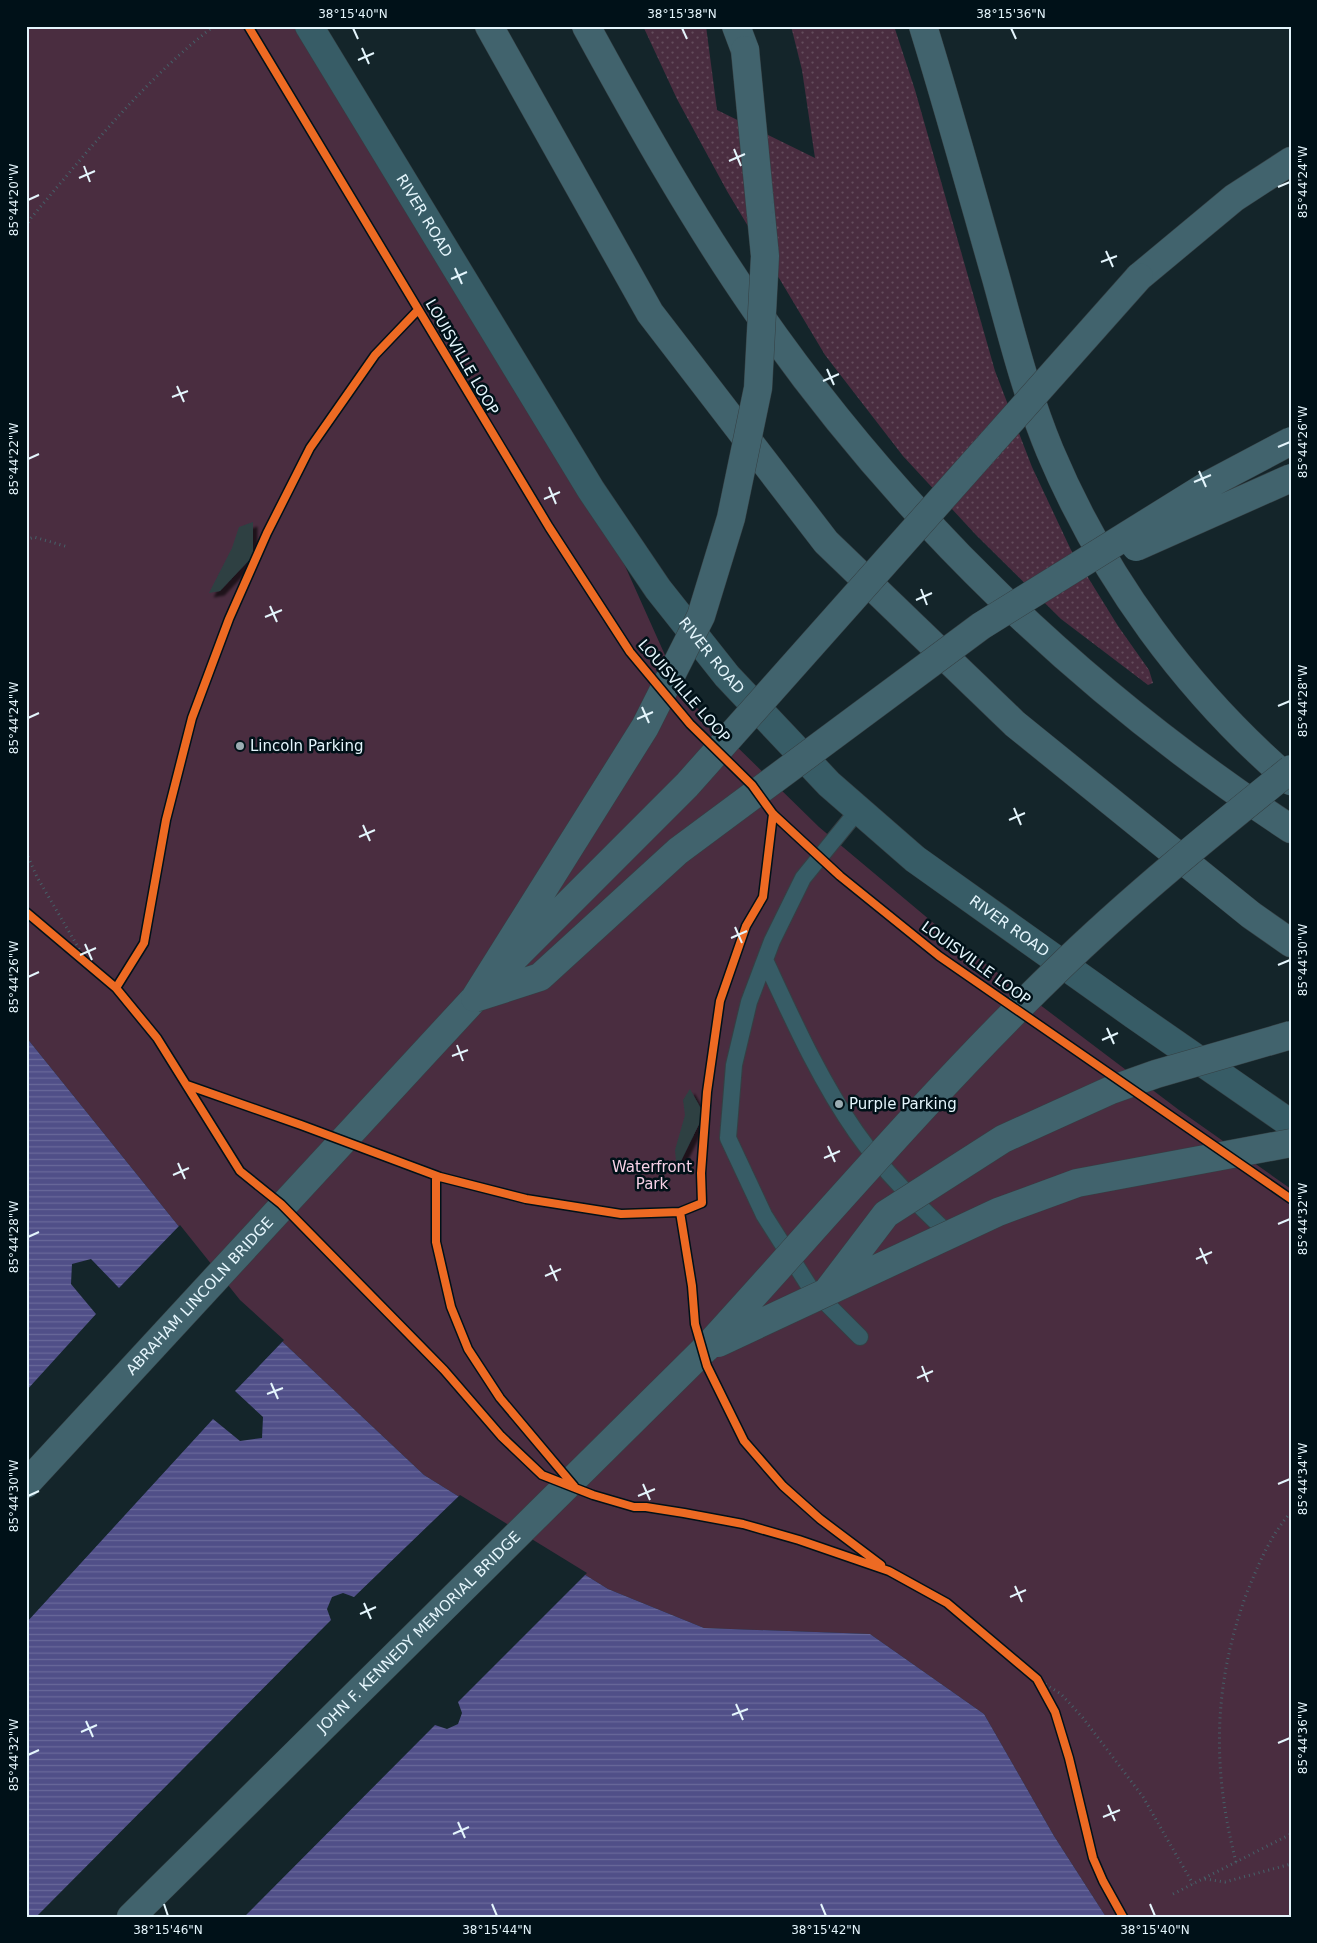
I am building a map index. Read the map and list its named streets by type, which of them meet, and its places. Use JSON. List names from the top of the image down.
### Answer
{
  "streets": {
    "highway": ["ABRAHAM LINCOLN BRIDGE", "JOHN F. KENNEDY MEMORIAL BRIDGE"],
    "street": ["RIVER ROAD"],
    "cycle path": ["LOUISVILLE LOOP"]
  },
  "parks": ["Waterfront Park"],
  "places": ["Lincoln Parking", "Purple Parking"],
  "coordinates": [
    "38°15'40\"N",
    "38°15'38\"N",
    "38°15'36\"N",
    "85°44'24\"W",
    "85°44'20\"W",
    "85°44'26\"W",
    "85°44'22\"W",
    "85°44'28\"W",
    "85°44'30\"W",
    "85°44'32\"W",
    "85°44'34\"W",
    "85°44'36\"W",
    "38°15'46\"N",
    "38°15'44\"N",
    "38°15'42\"N"
  ]
}
